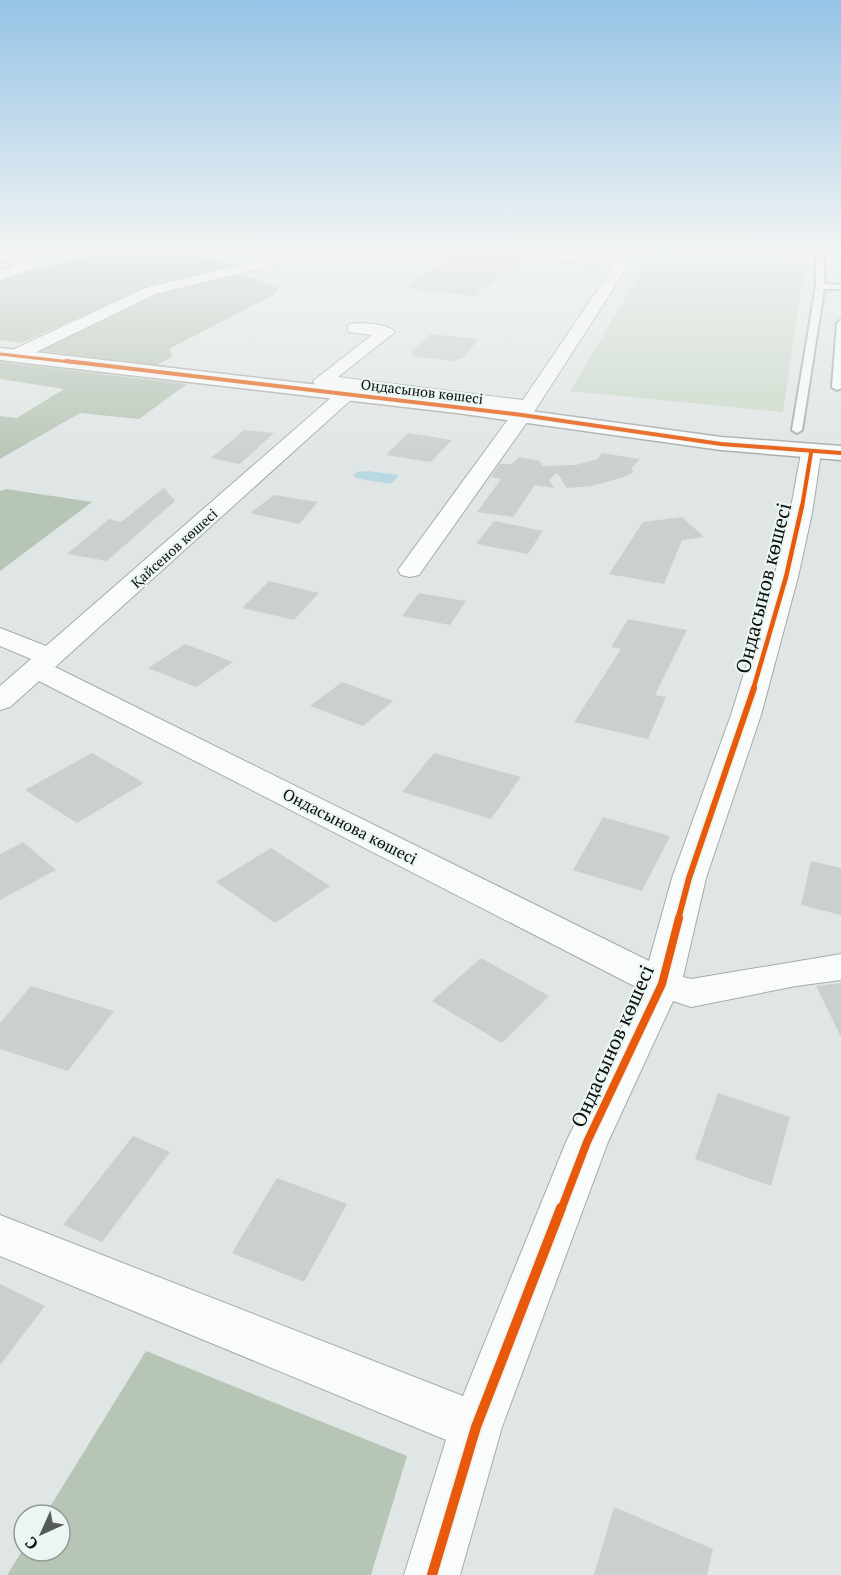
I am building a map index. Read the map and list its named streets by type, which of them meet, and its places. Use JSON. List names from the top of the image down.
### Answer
{
  "streets": {
    "street": [
      "Оңдасынов көшесі",
      "Қайсенов көшесі",
      "Ондасынов көшесі",
      "Ондасынова көшесі"
    ]
  },
  "crossings": [
    ["Оңдасынов көшесі", "Қайсенов көшесі"],
    ["Оңдасынов көшесі", "Ондасынов көшесі"],
    ["Қайсенов көшесі", "Ондасынова көшесі"],
    ["Ондасынов көшесі", "Ондасынова көшесі"]
  ],
  "north": "bottom left"
}
